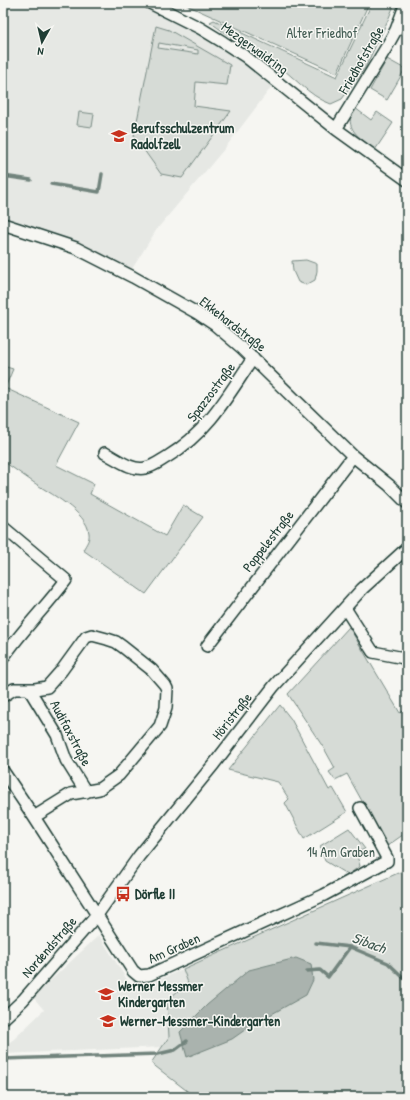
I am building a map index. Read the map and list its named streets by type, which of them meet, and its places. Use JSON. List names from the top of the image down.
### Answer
{
  "streets": {
    "street": [
      "Mezgerwaidring",
      "Friedhofstraße",
      "Ekkehardstraße",
      "Spazzostraße",
      "Poppelestraße",
      "Höristraße",
      "Audifaxstraße",
      "Nordendstraße",
      "Am Graben"
    ]
  },
  "crossings": [
    ["Mezgerwaidring", "Friedhofstraße"],
    ["Ekkehardstraße", "Spazzostraße"],
    ["Ekkehardstraße", "Poppelestraße"],
    ["Höristraße", "Nordendstraße"],
    ["Höristraße", "Am Graben"],
    ["Audifaxstraße", "Am Graben"],
    ["Nordendstraße", "Am Graben"]
  ],
  "water": ["Sibach"],
  "parks": ["Alter Friedhof", "14 Am Graben"],
  "places": {
    "school or university": ["Berufsschulzentrum Radolfzell", "Werner Messmer Kindergarten", "Werner-Messmer-Kindergarten"],
    "bus stop": ["Dörfle II"]
  },
  "north": "bottom"
}
